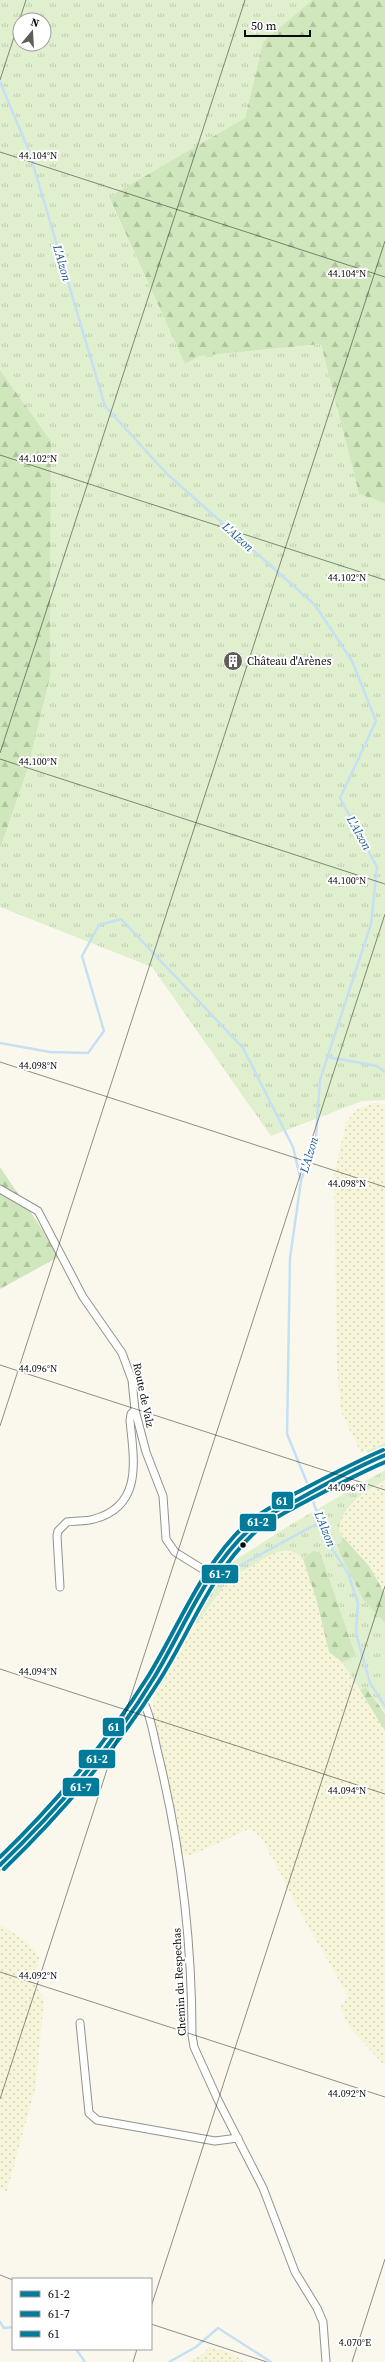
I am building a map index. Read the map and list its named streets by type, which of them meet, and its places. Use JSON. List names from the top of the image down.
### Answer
{
  "streets": {
    "street": ["Route de Valz", "Chemin du Respechas"]
  },
  "water": ["L'Alzon"],
  "places": {
    "building": ["Château d'Arènes"]
  },
  "lines": ["transit line 61", "transit line 61-2", "transit line 61-7"],
  "legend": ["61-2", "61-7", "61"],
  "scale_bar": "50 m",
  "north": "top",
  "coordinates": [
    "44.104°N",
    "44.102°N",
    "44.100°N",
    "44.098°N",
    "44.096°N",
    "44.094°N",
    "44.092°N",
    "4.070°E"
  ]
}
